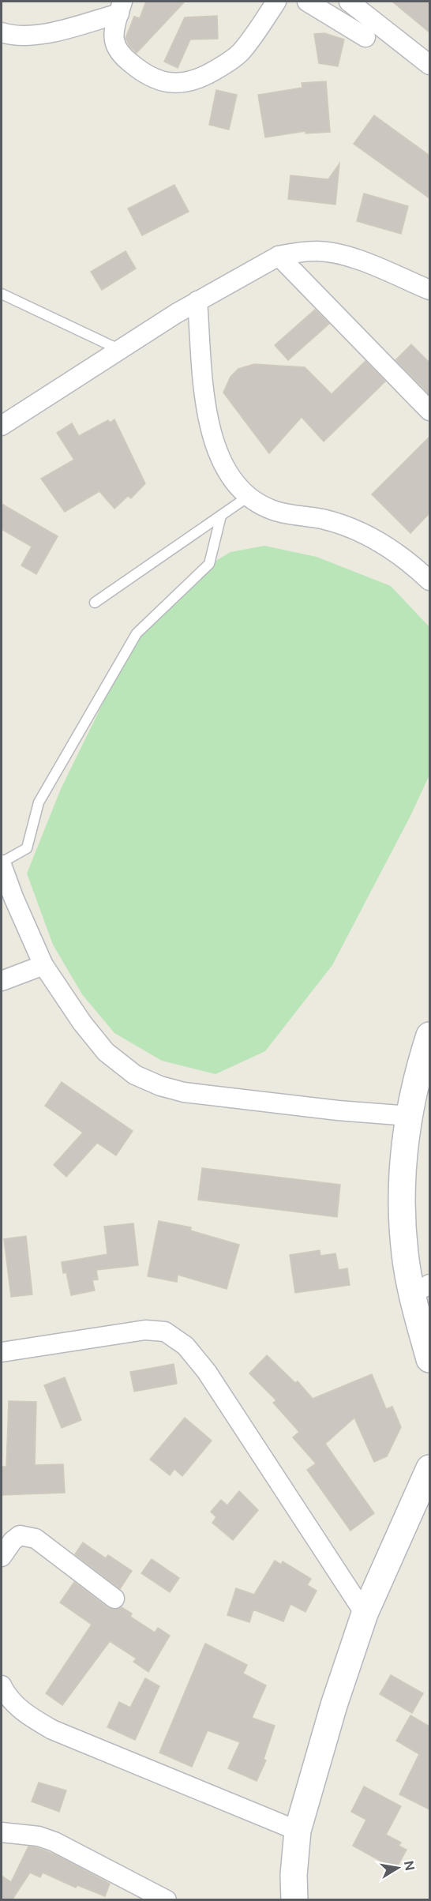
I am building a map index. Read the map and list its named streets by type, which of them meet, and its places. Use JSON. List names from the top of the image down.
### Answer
{
  "north": "right"
}
